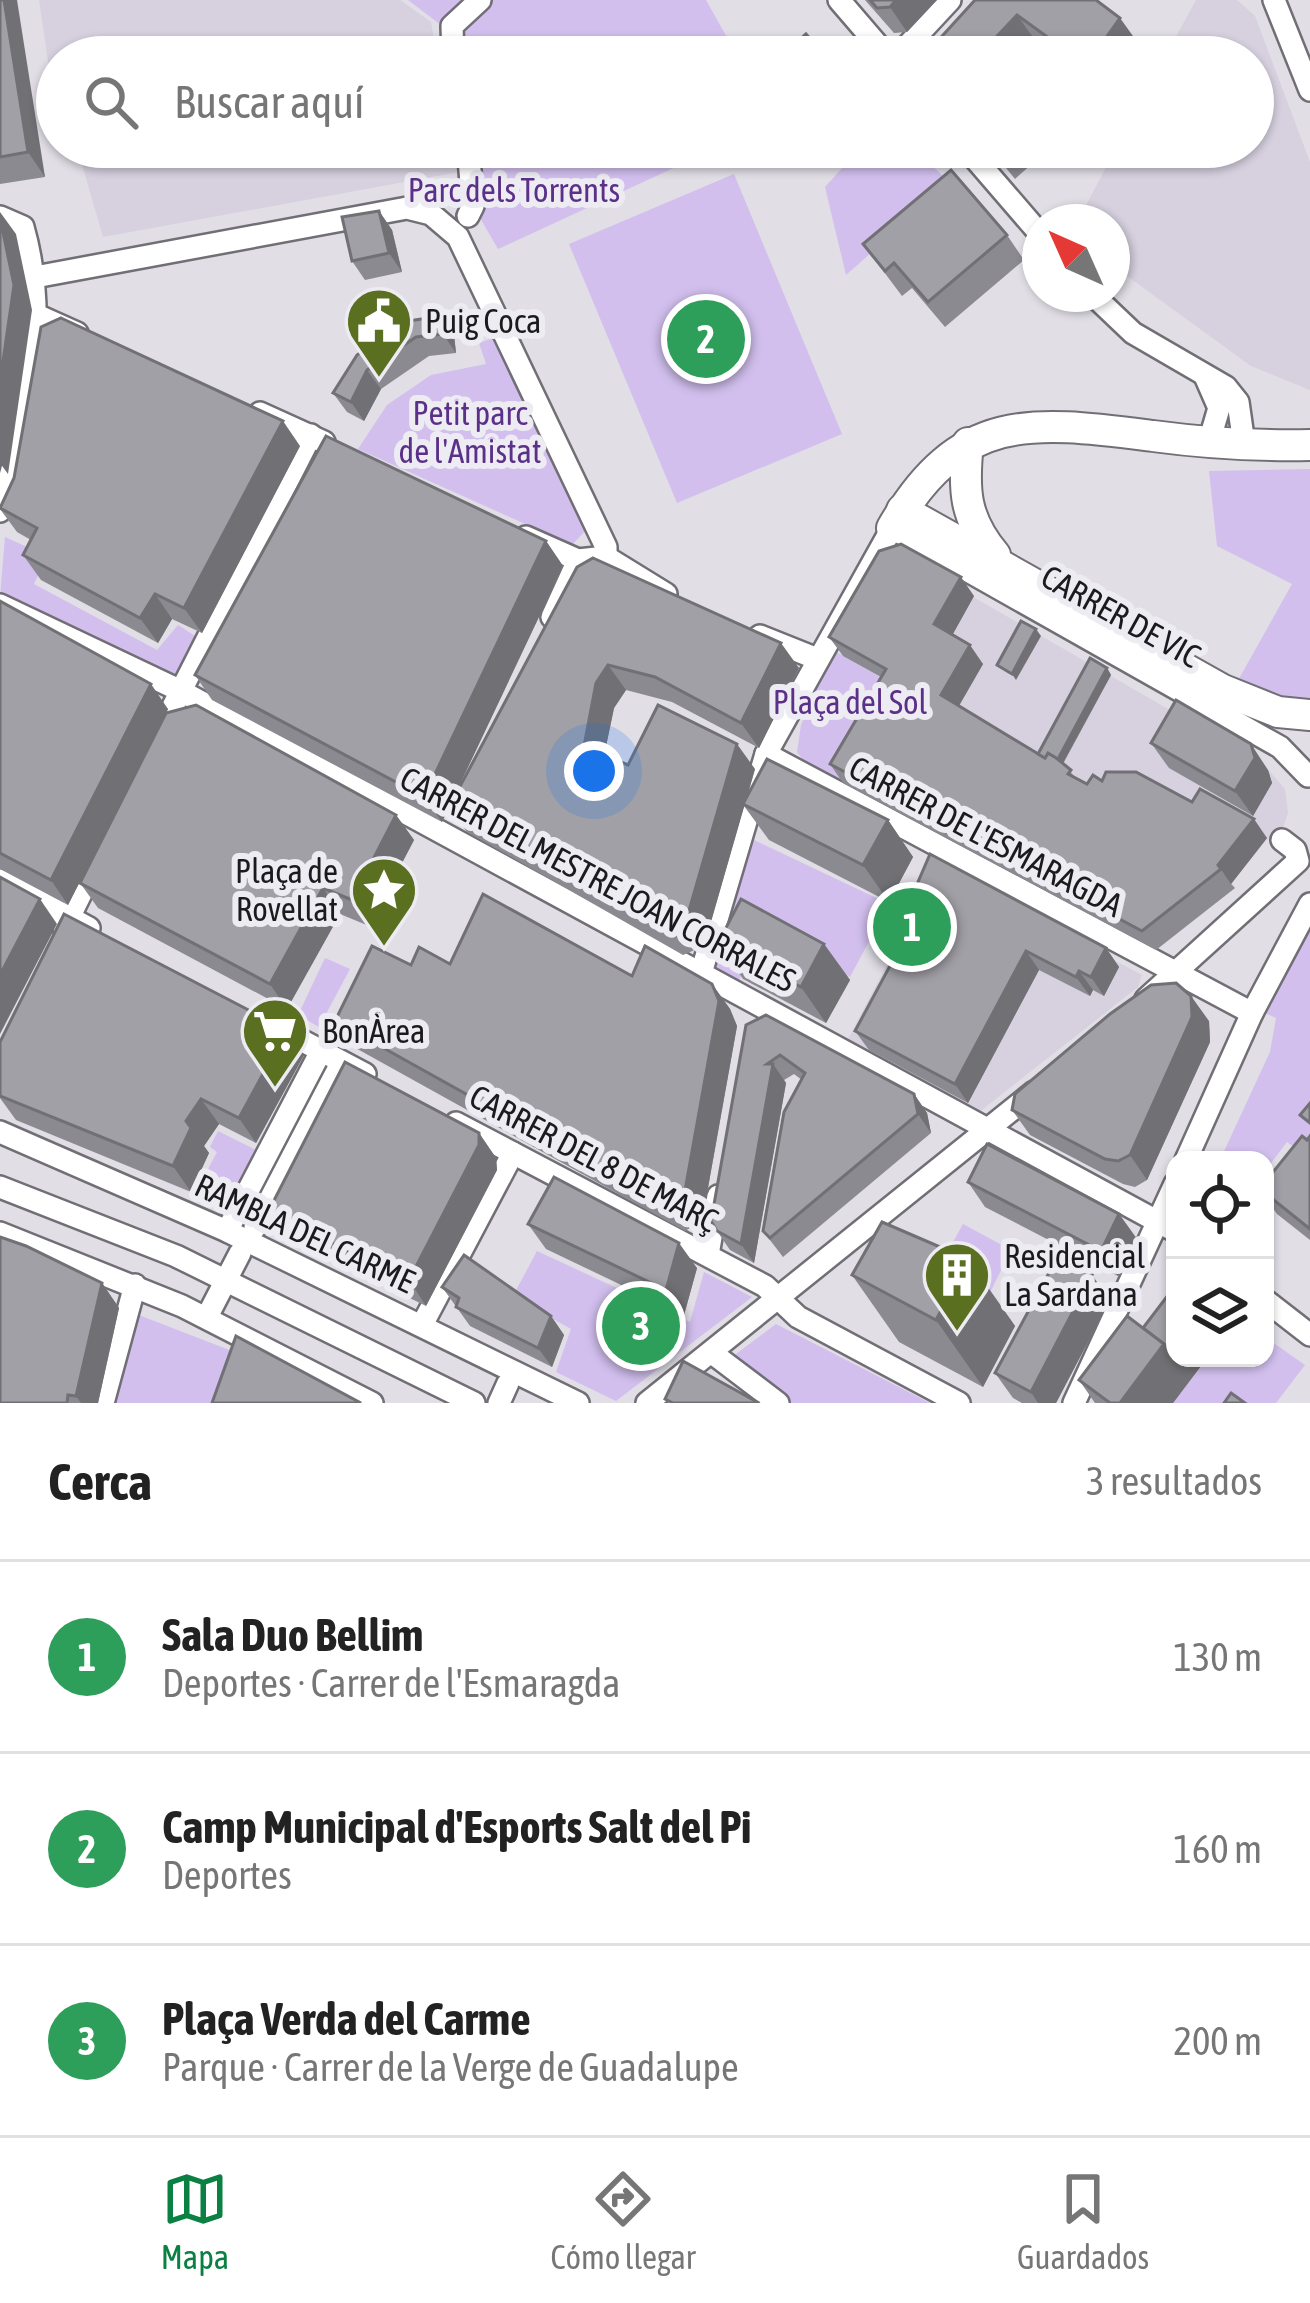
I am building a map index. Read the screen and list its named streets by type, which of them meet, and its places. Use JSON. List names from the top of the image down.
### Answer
{
  "streets": {
    "street": [
      "CARRER DE VIC",
      "CARRER DE L'ESMARAGDA",
      "CARRER DEL MESTRE JOAN CORRALES",
      "CARRER DEL 8 DE MARÇ",
      "RAMBLA DEL CARME"
    ]
  },
  "parks": ["Parc dels Torrents", "Petit parc de l'Amistat", "Plaça del Sol"],
  "places": {
    "public building": ["Puig Coca"],
    "place": ["Plaça de Rovellat"],
    "supermarket": ["BonÀrea"],
    "building": ["Residencial La Sardana"]
  },
  "north": "top left",
  "page": {
    "search": "Buscar aquí",
    "pins": ["2", "1", "3"],
    "heading": ["Cerca", "3 resultados"],
    "list": [
      {
        "mark": "1",
        "name": "Sala Duo Bellim",
        "note": "Deportes · Carrer de l'Esmaragda",
        "value": "130 m"
      },
      {
        "mark": "2",
        "name": "Camp Municipal d'Esports Salt del Pi",
        "note": "Deportes",
        "value": "160 m"
      },
      {
        "mark": "3",
        "name": "Plaça Verda del Carme",
        "note": "Parque · Carrer de la Verge de Guadalupe",
        "value": "200 m"
      }
    ],
    "nav": ["Mapa", "Cómo llegar", "Guardados"]
  }
}
